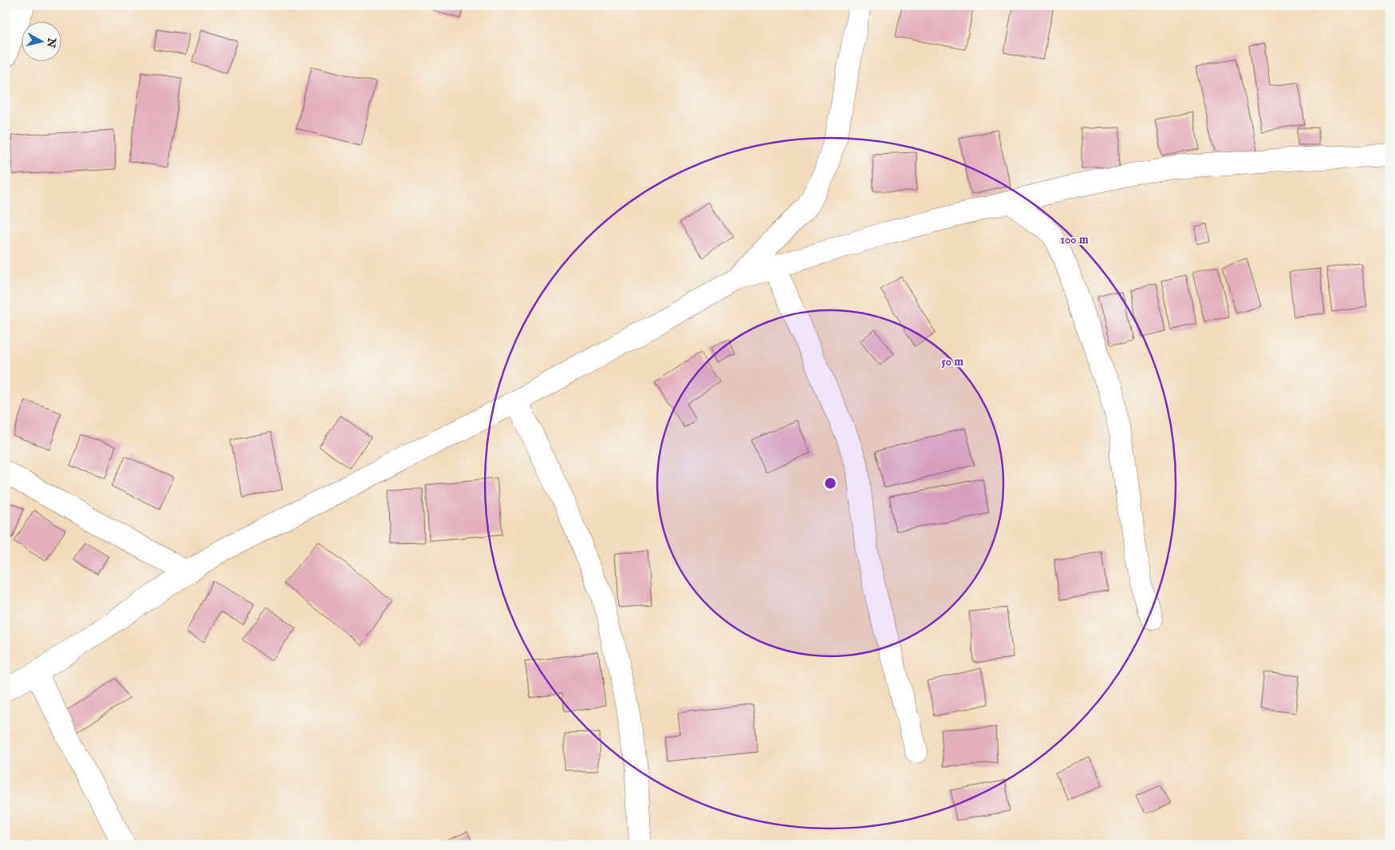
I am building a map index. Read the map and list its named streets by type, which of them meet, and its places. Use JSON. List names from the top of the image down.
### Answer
{
  "north": "right",
  "rings": ["100 m", "50 m"]
}
